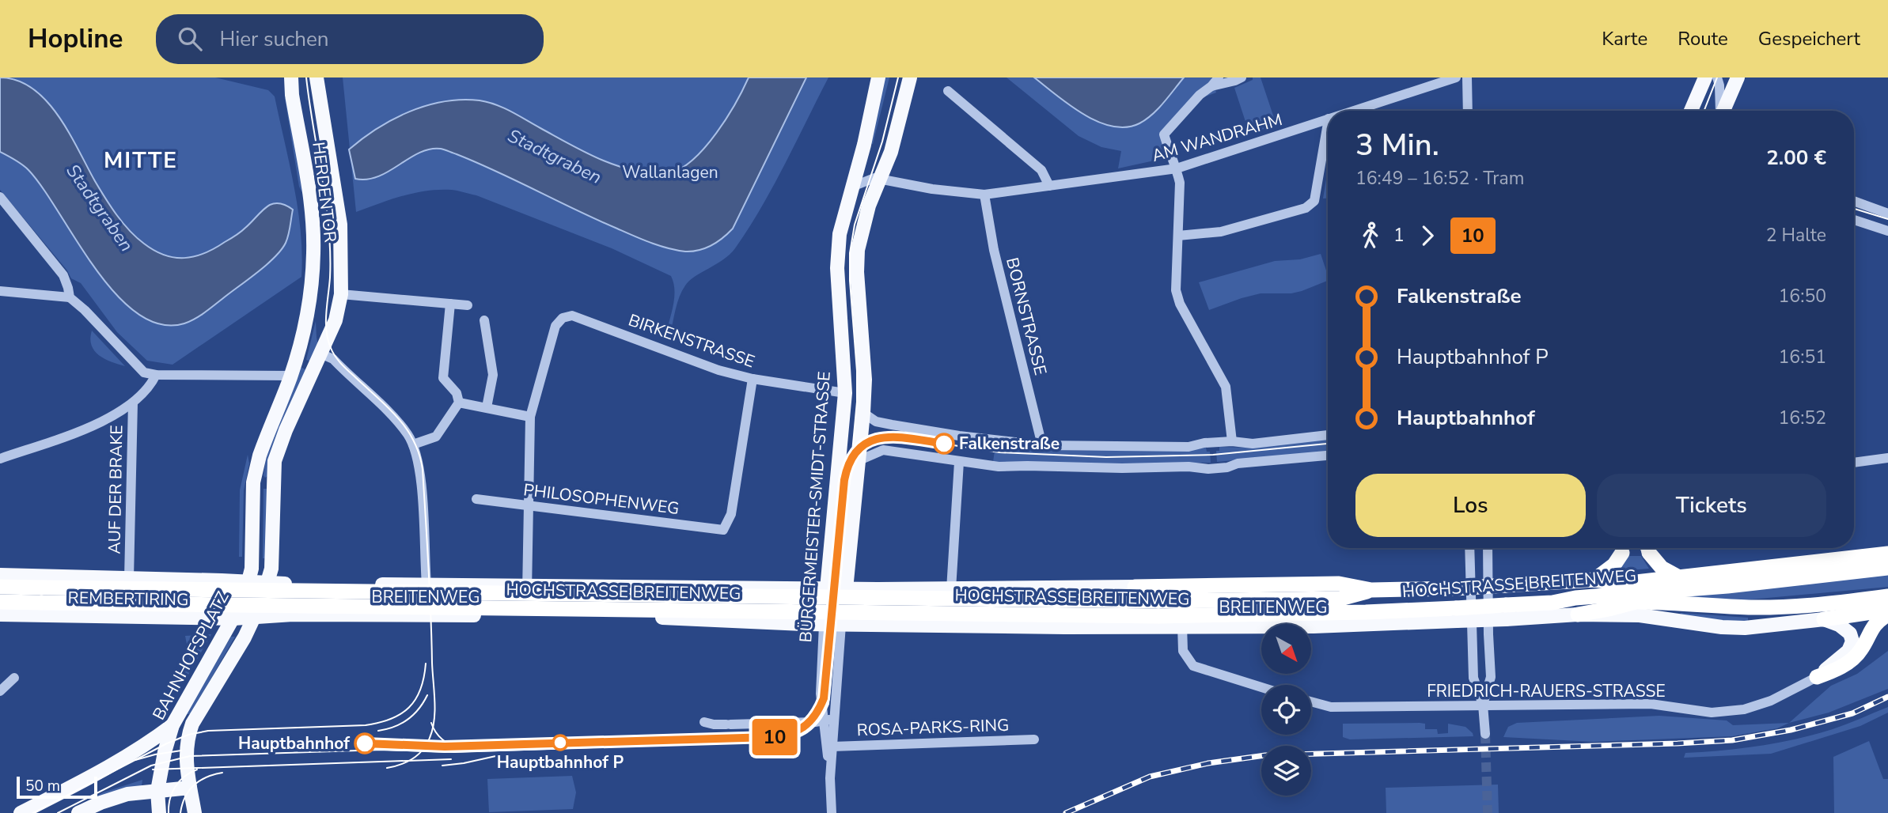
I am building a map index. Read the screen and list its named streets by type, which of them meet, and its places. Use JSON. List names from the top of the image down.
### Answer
{
  "streets": {
    "highway": ["HOCHSTRASSE BREITENWEG"],
    "main road": [
      "HERDENTOR",
      "BÜRGERMEISTER-SMIDT-STRASSE",
      "BREITENWEG",
      "REMBERTIRING",
      "BAHNHOFSPLATZ"
    ],
    "street": [
      "AM WANDRAHM",
      "BORNSTRASSE",
      "BIRKENSTRASSE",
      "AUF DER BRAKE",
      "PHILOSOPHENWEG",
      "FRIEDRICH-RAUERS-STRASSE",
      "ROSA-PARKS-RING"
    ]
  },
  "crossings": [
    ["AM WANDRAHM", "BORNSTRASSE"],
    ["AM WANDRAHM", "BÜRGERMEISTER-SMIDT-STRASSE"],
    ["HERDENTOR", "HOCHSTRASSE BREITENWEG"],
    ["HERDENTOR", "BREITENWEG"],
    ["HERDENTOR", "REMBERTIRING"],
    ["HERDENTOR", "BAHNHOFSPLATZ"],
    ["BIRKENSTRASSE", "PHILOSOPHENWEG"],
    ["BIRKENSTRASSE", "BÜRGERMEISTER-SMIDT-STRASSE"],
    ["AUF DER BRAKE", "REMBERTIRING"],
    ["BÜRGERMEISTER-SMIDT-STRASSE", "BREITENWEG"],
    ["BÜRGERMEISTER-SMIDT-STRASSE", "ROSA-PARKS-RING"],
    ["HOCHSTRASSE BREITENWEG", "BREITENWEG"],
    ["HOCHSTRASSE BREITENWEG", "REMBERTIRING"],
    ["HOCHSTRASSE BREITENWEG", "BAHNHOFSPLATZ"],
    ["BREITENWEG", "REMBERTIRING"],
    ["BREITENWEG", "BAHNHOFSPLATZ"],
    ["REMBERTIRING", "BAHNHOFSPLATZ"]
  ],
  "districts": ["MITTE"],
  "water": ["Stadtgraben"],
  "parks": ["Wallanlagen"],
  "places": ["Falkenstraße", "Hauptbahnhof P", "Hauptbahnhof"],
  "lines": ["tram line 10"],
  "scale_bar": "50 m",
  "north": "bottom right",
  "page": {
    "header": "Hopline",
    "search": "Hier suchen",
    "nav": ["Karte", "Route", "Gespeichert"],
    "on_map": "10",
    "heading": ["3 Min.", "16:49 – 16:52 · Tram", "2.00 €"],
    "legs": ["1", "10", "2 Halte"],
    "list": [
      {
        "name": "Falkenstraße",
        "value": "16:50"
      },
      {
        "name": "Hauptbahnhof P",
        "value": "16:51"
      },
      {
        "name": "Hauptbahnhof",
        "value": "16:52"
      }
    ],
    "buttons": ["Los", "Tickets"],
    "scale": "50 m"
  }
}
